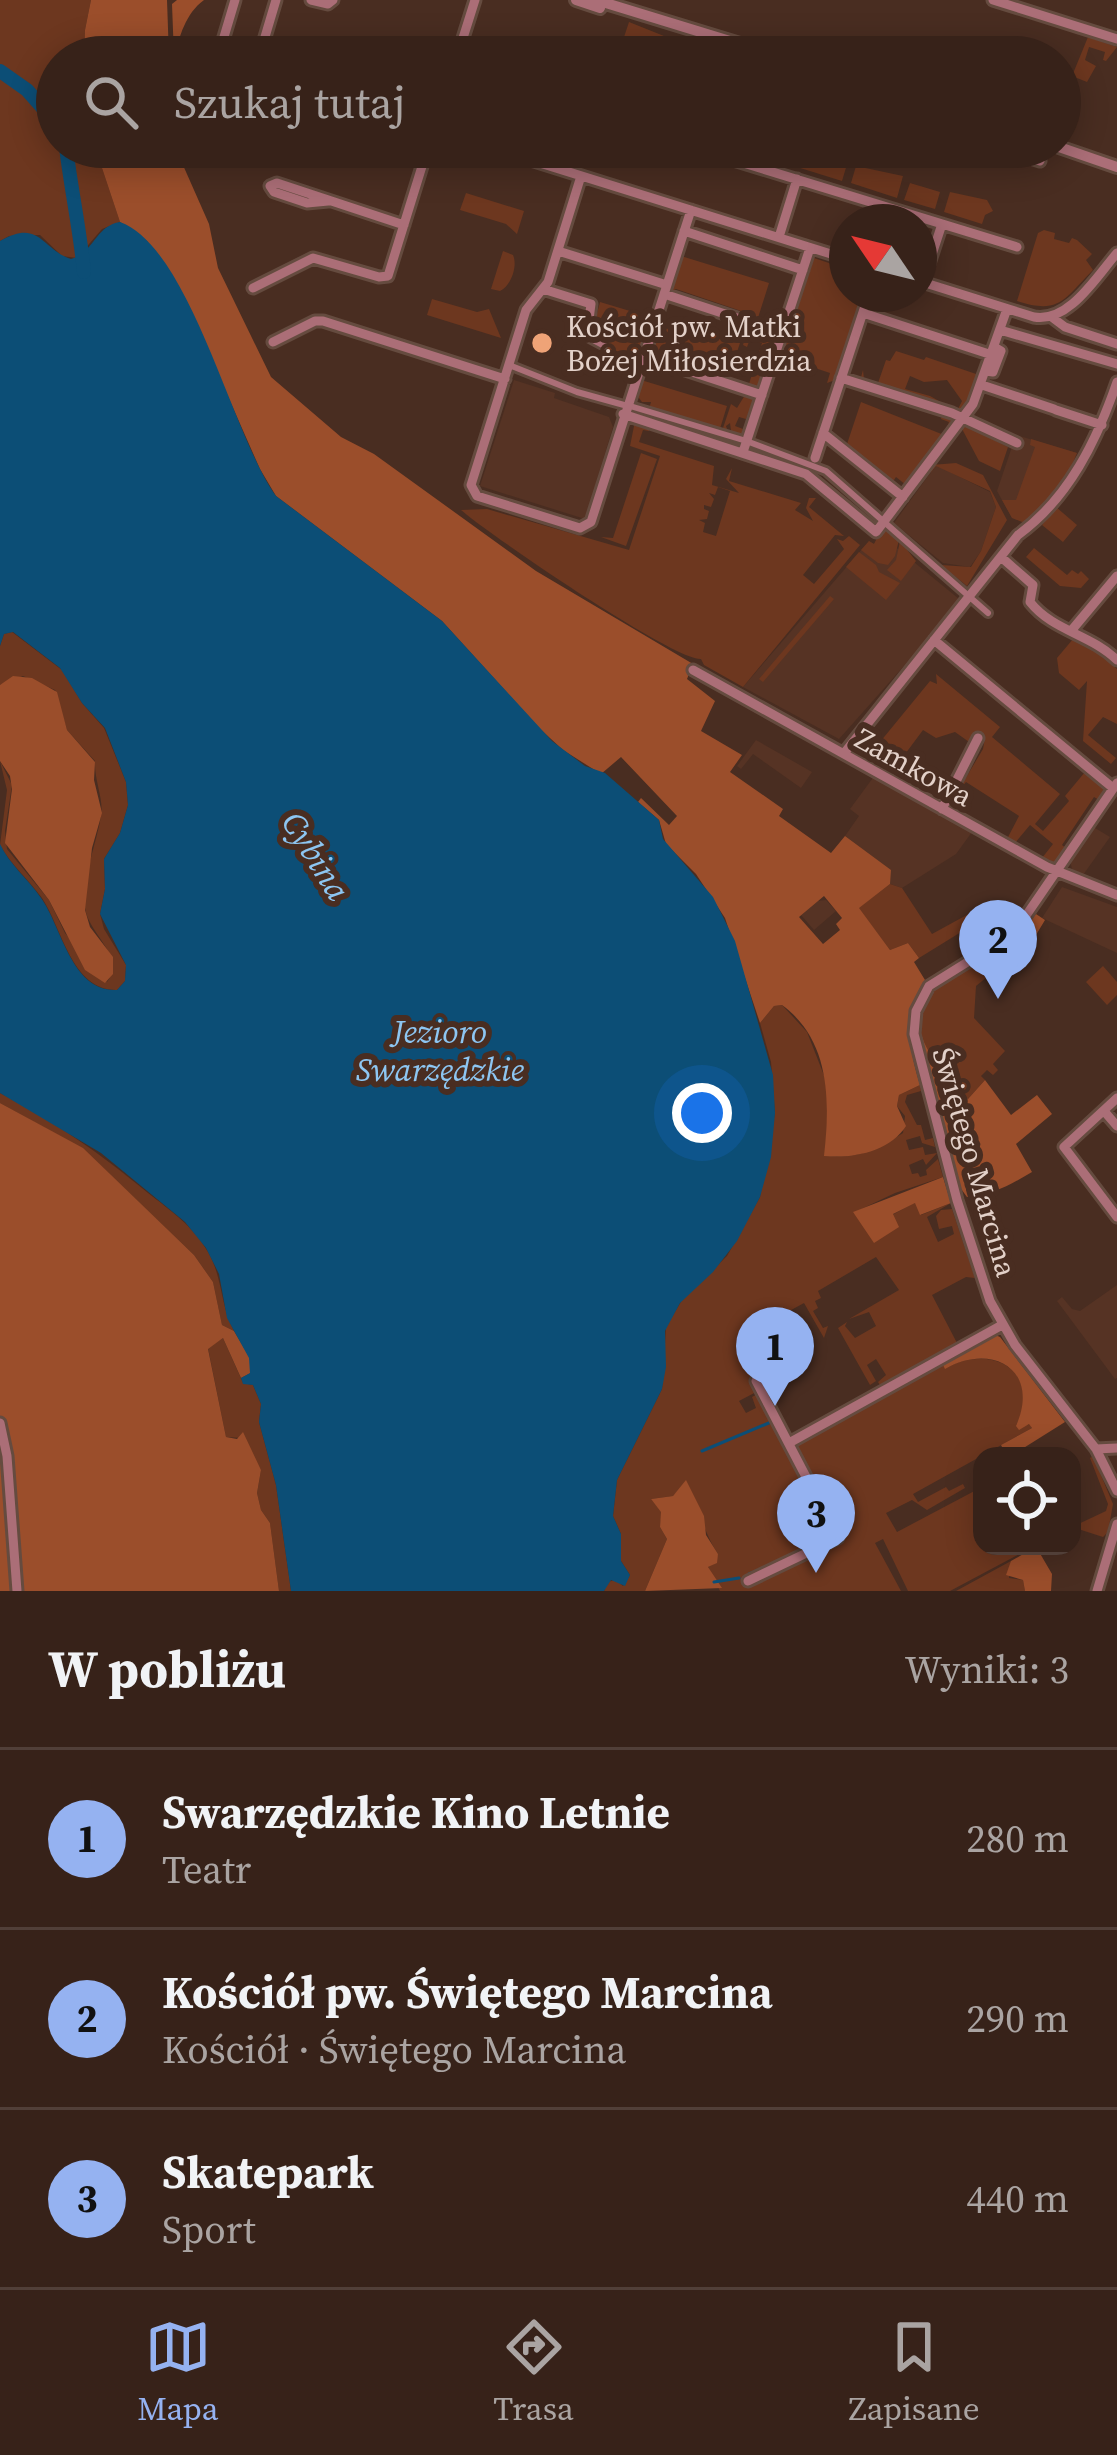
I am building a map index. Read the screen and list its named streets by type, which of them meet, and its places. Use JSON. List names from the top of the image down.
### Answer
{
  "streets": {
    "street": ["Zamkowa", "Świętego Marcina"]
  },
  "crossings": [
    ["Zamkowa", "Świętego Marcina"]
  ],
  "water": ["Cybina", "Jezioro Swarzędzkie"],
  "places": ["Kościół pw. Matki Bożej Miłosierdzia"],
  "north": "top left",
  "page": {
    "search": "Szukaj tutaj",
    "pins": ["2", "1", "3"],
    "heading": ["W pobliżu", "Wyniki: 3"],
    "list": [
      {
        "mark": "1",
        "name": "Swarzędzkie Kino Letnie",
        "note": "Teatr",
        "value": "280 m"
      },
      {
        "mark": "2",
        "name": "Kościół pw. Świętego Marcina",
        "note": "Kościół · Świętego Marcina",
        "value": "290 m"
      },
      {
        "mark": "3",
        "name": "Skatepark",
        "note": "Sport",
        "value": "440 m"
      }
    ],
    "nav": ["Mapa", "Trasa", "Zapisane"]
  }
}
